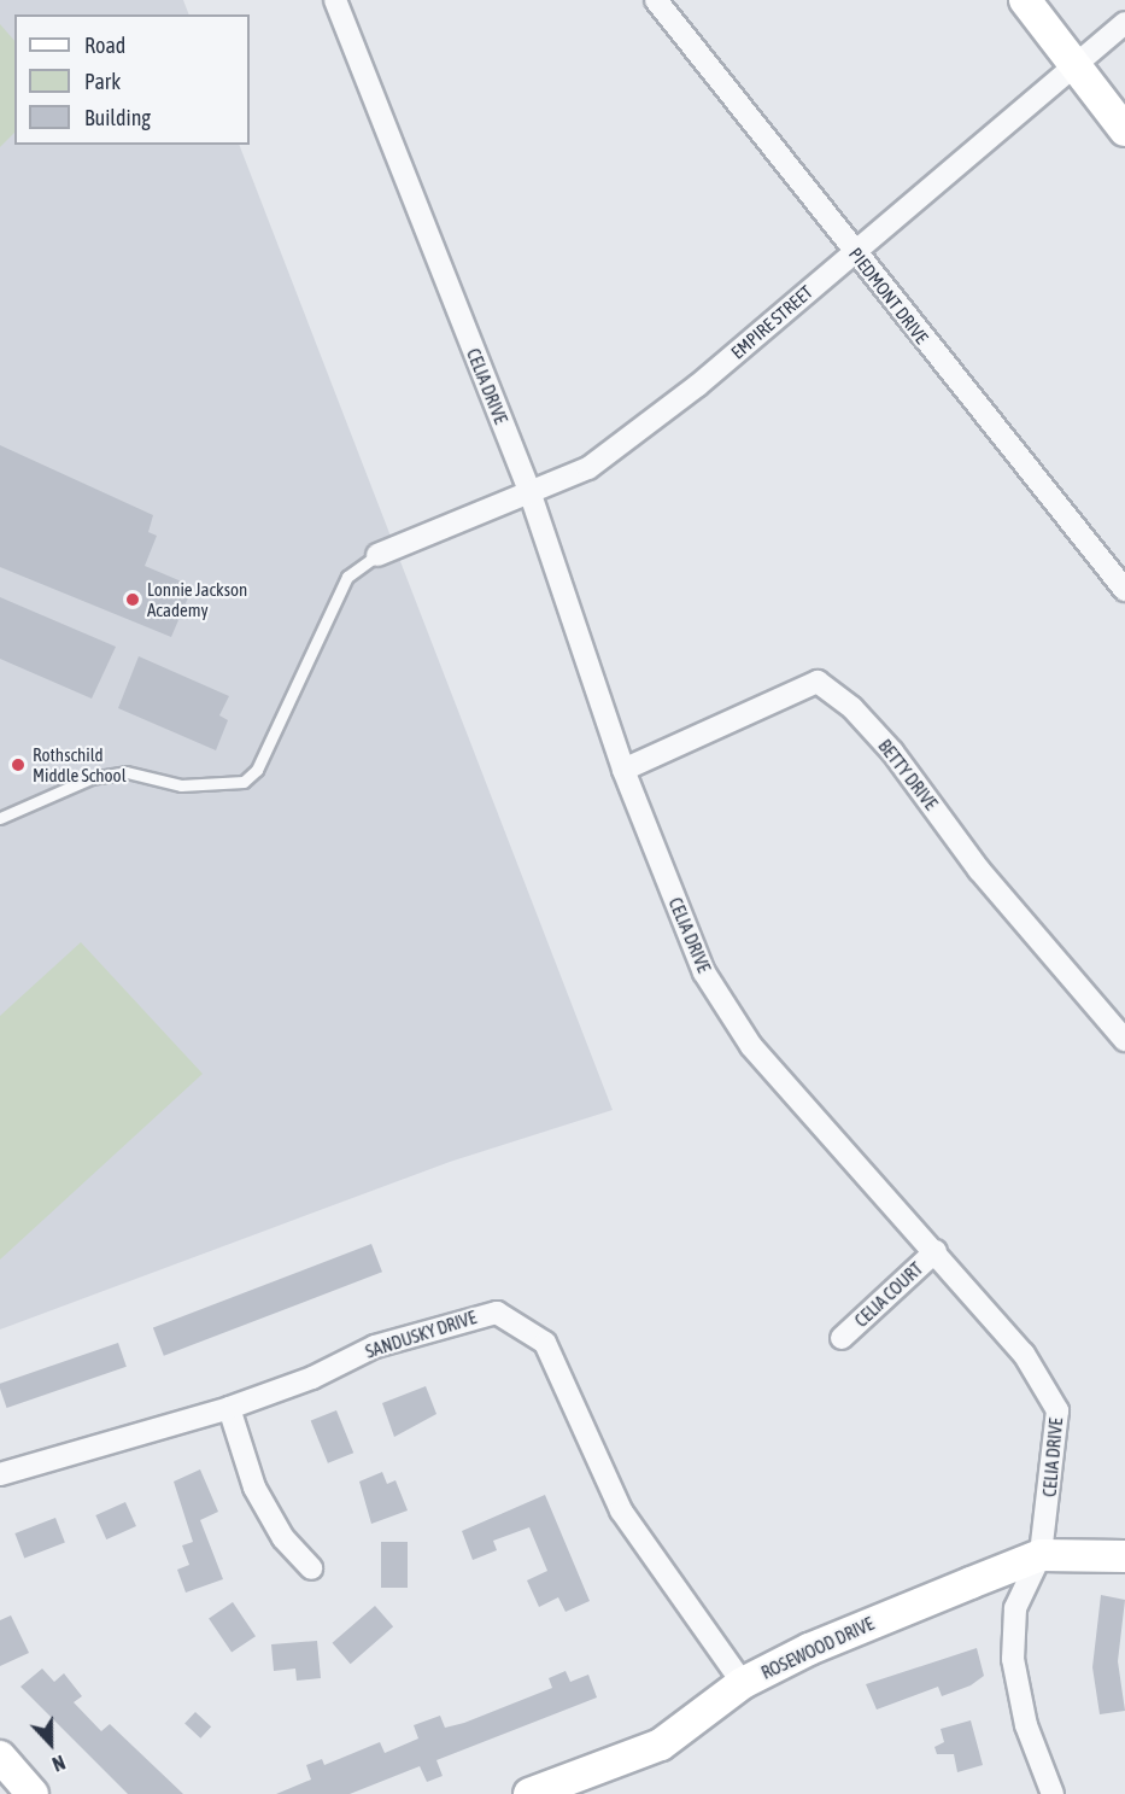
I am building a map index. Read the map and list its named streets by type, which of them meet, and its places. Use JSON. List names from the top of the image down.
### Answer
{
  "streets": {
    "street": [
      "PIEDMONT DRIVE",
      "EMPIRE STREET",
      "CELIA DRIVE",
      "BETTY DRIVE",
      "CELIA COURT",
      "SANDUSKY DRIVE",
      "ROSEWOOD DRIVE"
    ]
  },
  "crossings": [
    ["PIEDMONT DRIVE", "EMPIRE STREET"],
    ["EMPIRE STREET", "CELIA DRIVE"],
    ["CELIA DRIVE", "BETTY DRIVE"],
    ["CELIA DRIVE", "CELIA COURT"],
    ["CELIA DRIVE", "ROSEWOOD DRIVE"],
    ["SANDUSKY DRIVE", "ROSEWOOD DRIVE"]
  ],
  "places": ["Lonnie Jackson Academy", "Rothschild Middle School"],
  "legend": ["Road", "Park", "Building"],
  "north": "bottom"
}
